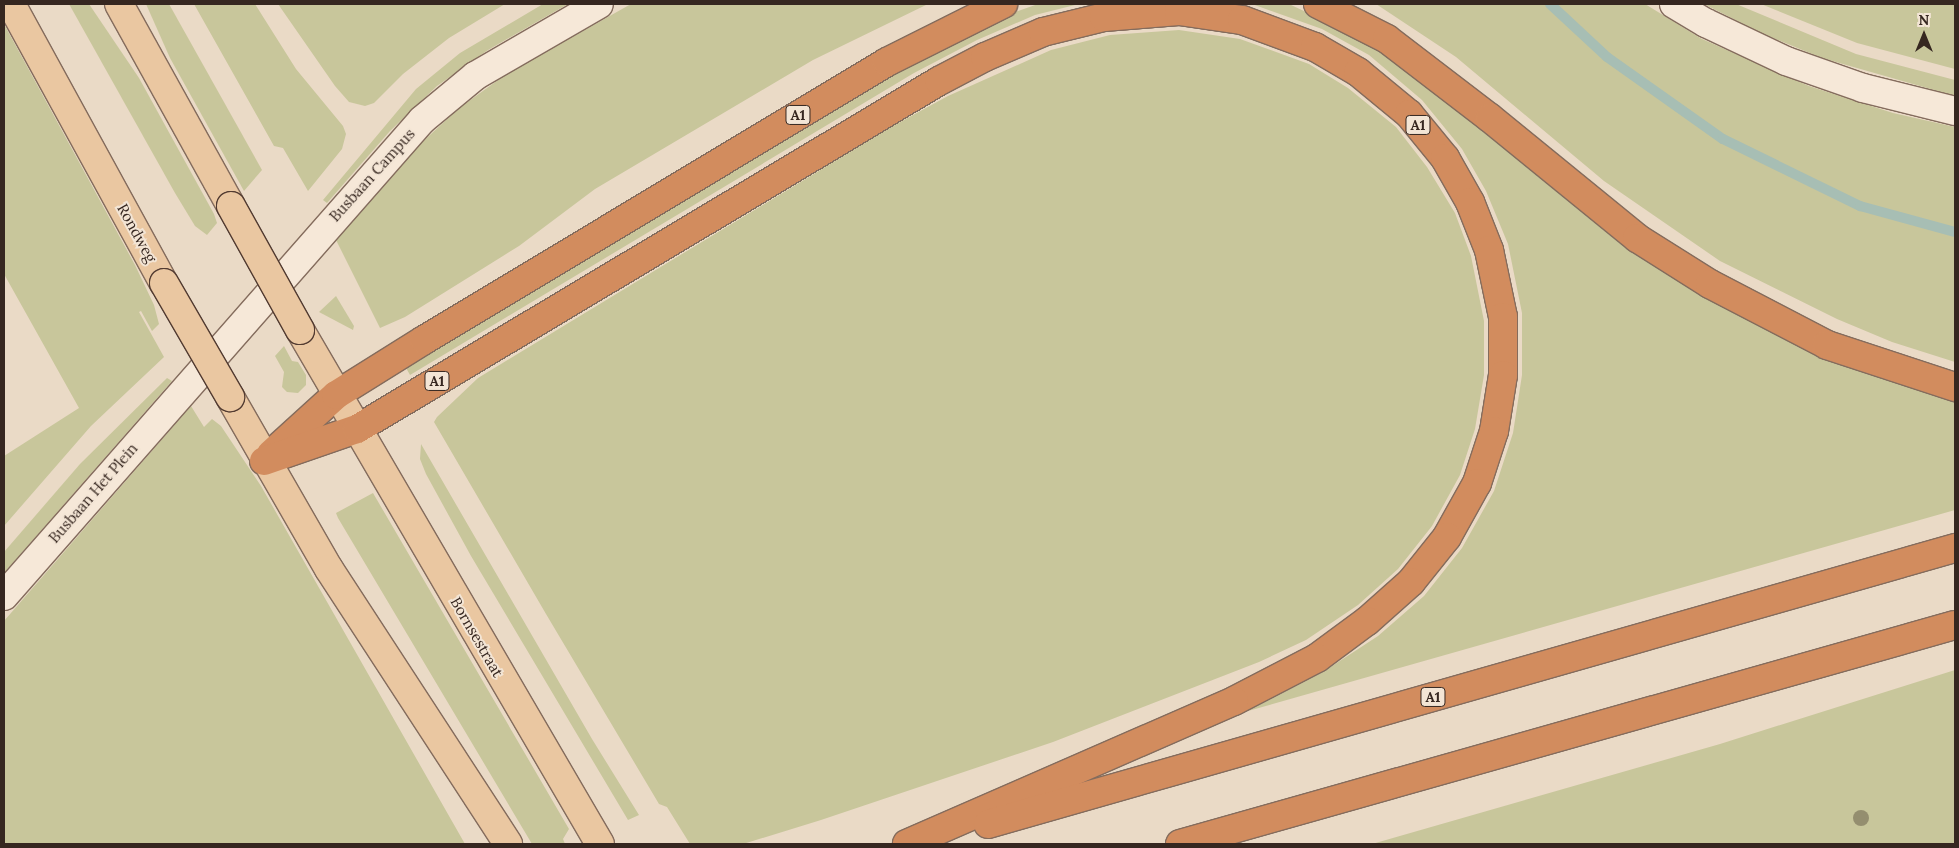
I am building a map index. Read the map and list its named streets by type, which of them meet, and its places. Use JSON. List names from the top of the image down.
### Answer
{
  "streets": {
    "highway": ["A1"],
    "main road": ["Rondweg", "Bornsestraat"],
    "street": ["Busbaan Campus", "Busbaan Het Plein"]
  },
  "crossings": [
    ["A1", "Bornsestraat"],
    ["Busbaan Campus", "Busbaan Het Plein"]
  ],
  "north": "top"
}
